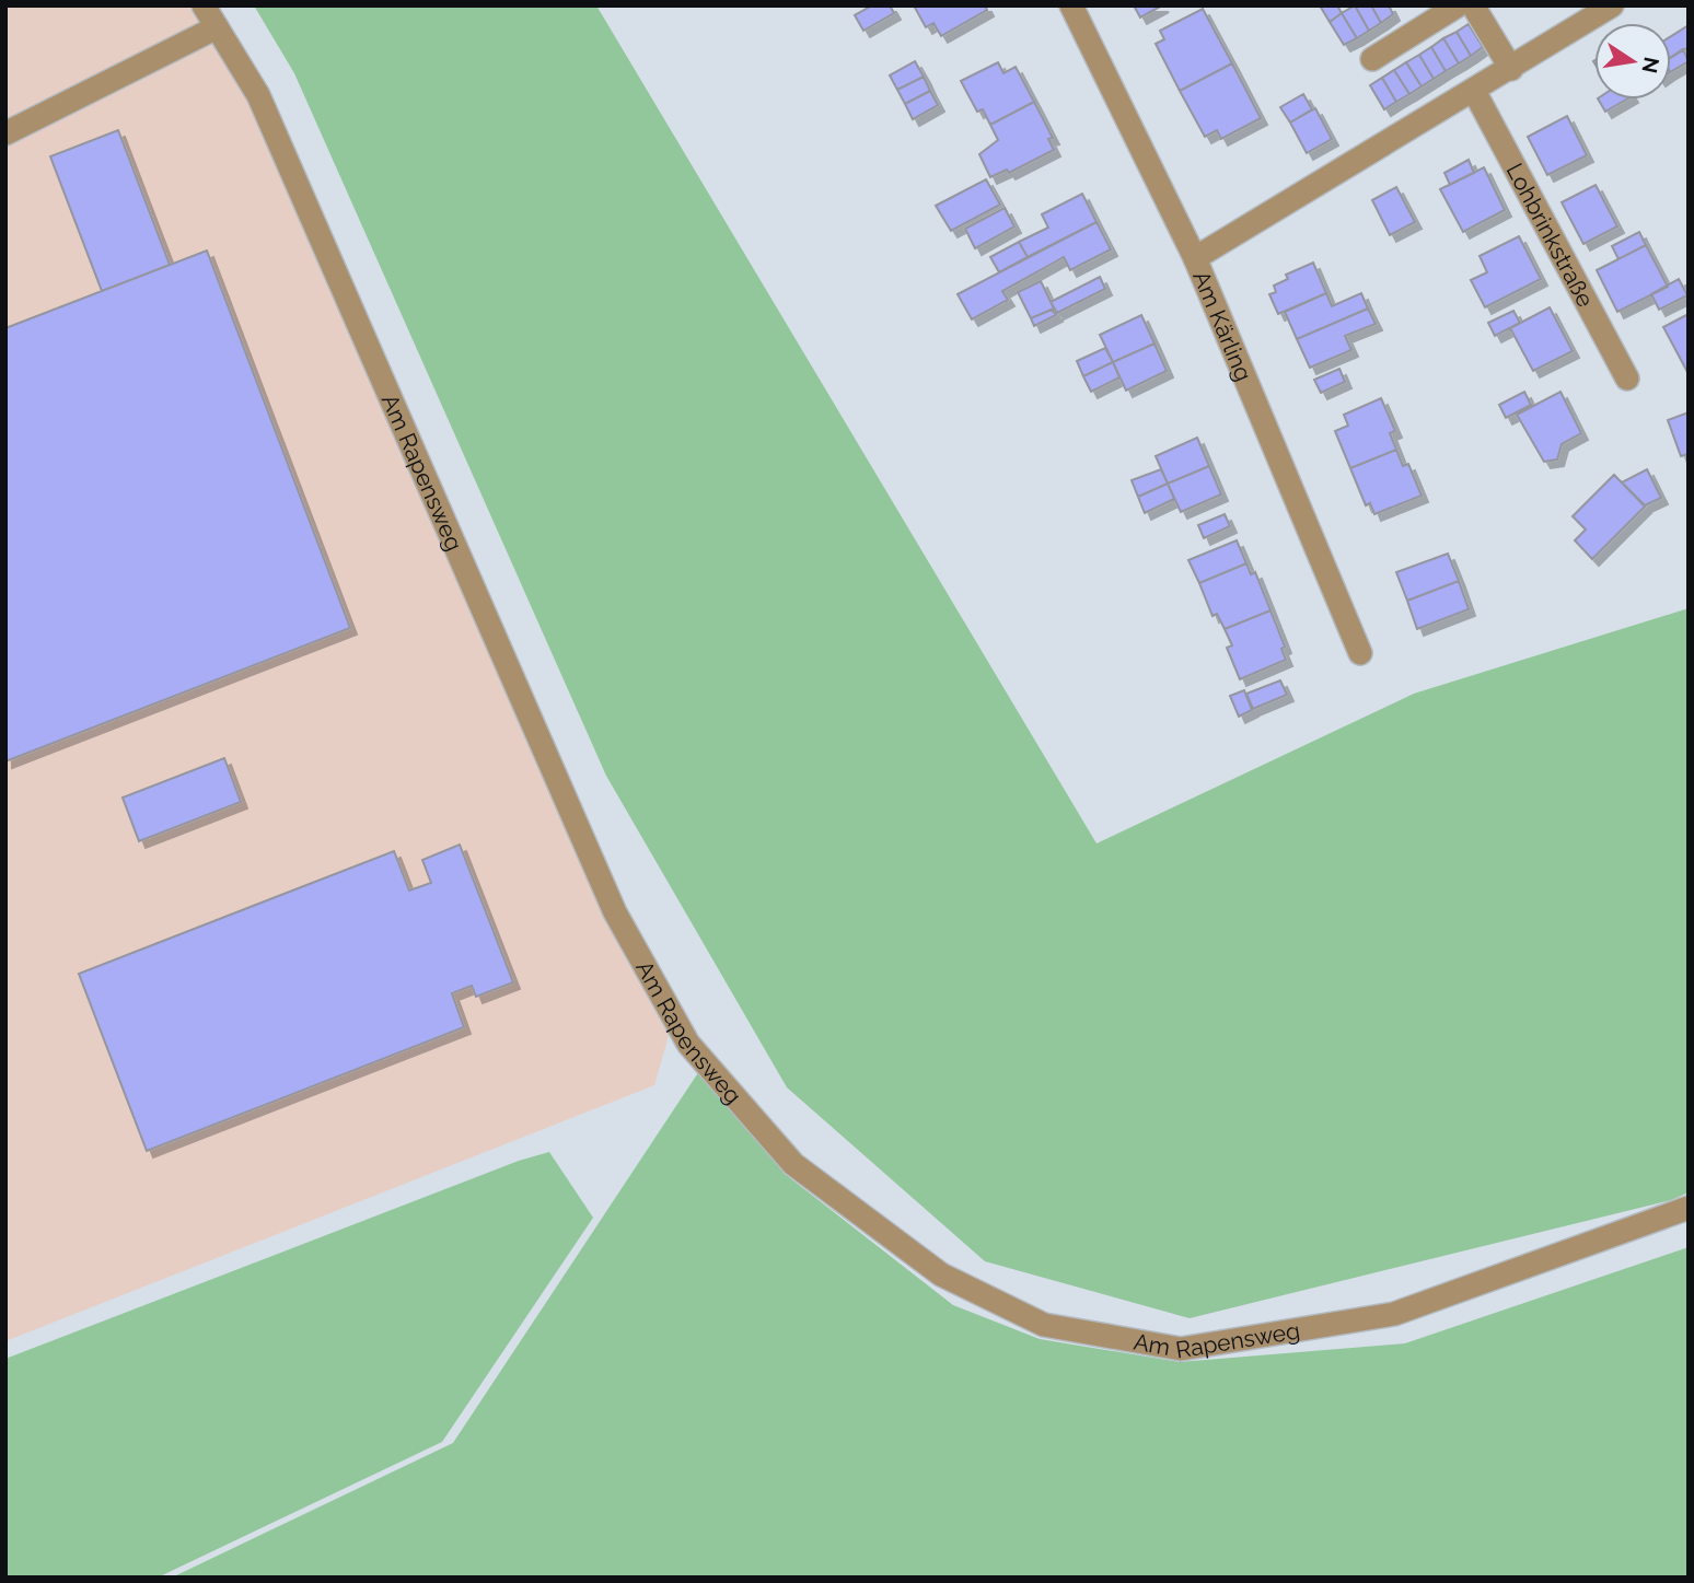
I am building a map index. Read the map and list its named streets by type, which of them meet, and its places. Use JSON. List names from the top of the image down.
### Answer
{
  "streets": {
    "street": ["Lohbrinkstraße", "Am Kärling", "Am Rapensweg"]
  },
  "north": "right"
}
